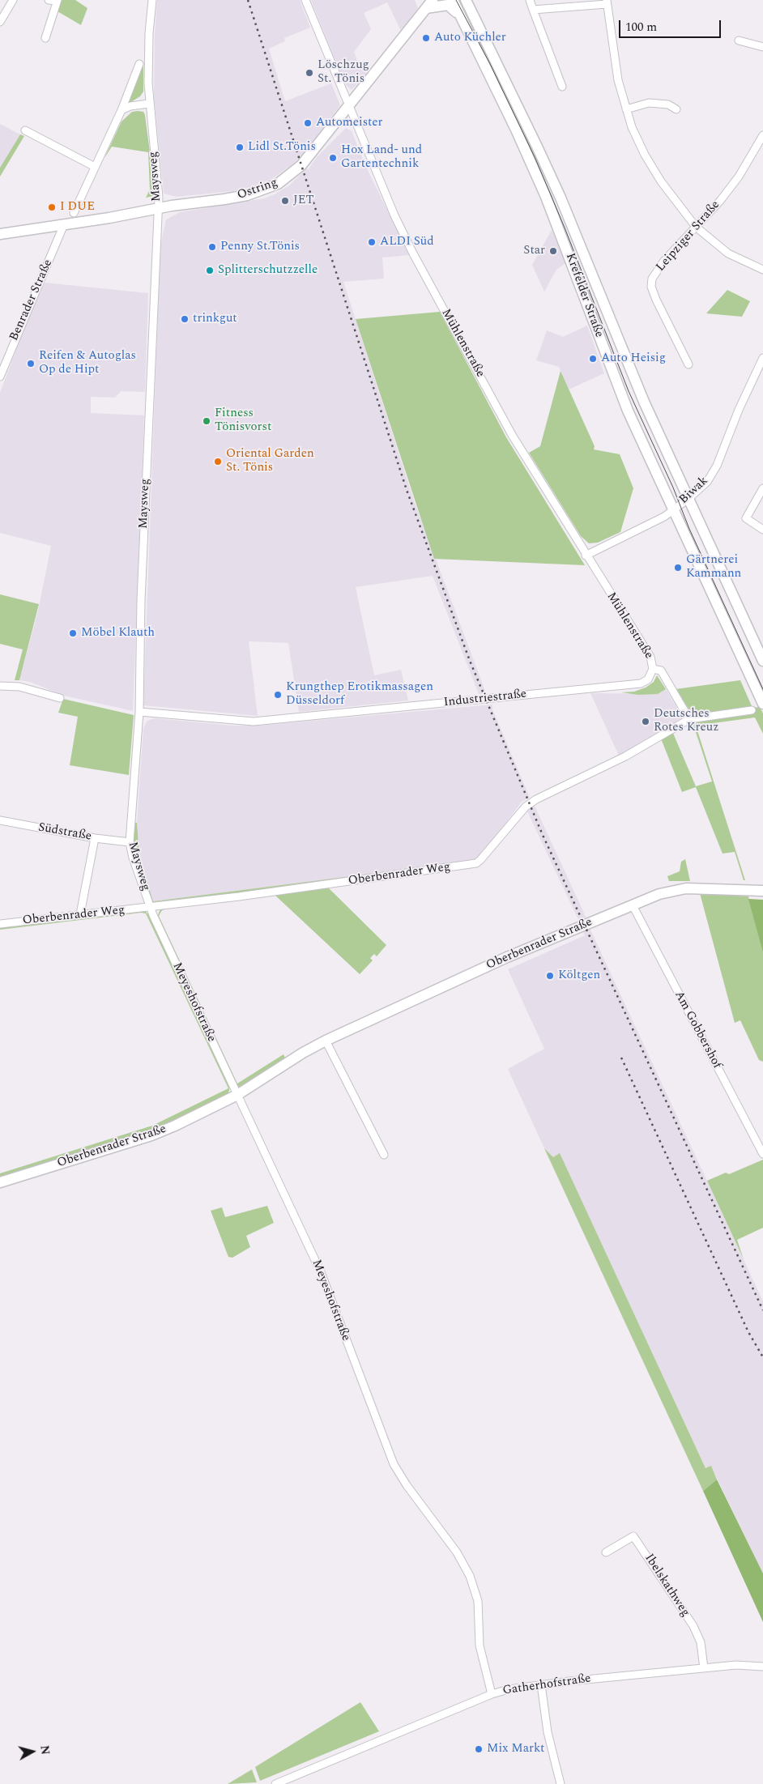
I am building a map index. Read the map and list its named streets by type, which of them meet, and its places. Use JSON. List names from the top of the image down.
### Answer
{
  "streets": {
    "main road": ["Ostring", "Krefelder Straße", "Oberbenrader Straße"],
    "street": [
      "Maysweg",
      "Leipziger Straße",
      "Benrader Straße",
      "Mühlenstraße",
      "Biwak",
      "Industriestraße",
      "Südstraße",
      "Oberbenrader Weg",
      "Meyeshofstraße",
      "Am Gobbershof",
      "Ibelskathweg",
      "Gatherhofstraße"
    ]
  },
  "crossings": [
    ["Maysweg", "Ostring"],
    ["Maysweg", "Industriestraße"],
    ["Maysweg", "Südstraße"],
    ["Maysweg", "Oberbenrader Weg"],
    ["Maysweg", "Meyeshofstraße"],
    ["Ostring", "Benrader Straße"],
    ["Ostring", "Mühlenstraße"],
    ["Krefelder Straße", "Biwak"],
    ["Mühlenstraße", "Biwak"],
    ["Mühlenstraße", "Industriestraße"],
    ["Oberbenrader Weg", "Meyeshofstraße"],
    ["Oberbenrader Straße", "Meyeshofstraße"],
    ["Oberbenrader Straße", "Am Gobbershof"],
    ["Meyeshofstraße", "Gatherhofstraße"],
    ["Ibelskathweg", "Gatherhofstraße"]
  ],
  "places": [
    "Auto Küchler",
    "Löschzug St. Tönis",
    "Automeister",
    "Lidl St.Tönis",
    "Hox Land- und Gartentechnik",
    "JET",
    "I DUE",
    "ALDI Süd",
    "Penny St.Tönis",
    "Star",
    "Splitterschutzzelle",
    "trinkgut",
    "Auto Heisig",
    "Reifen & Autoglas Op de Hipt",
    "Fitness Tönisvorst",
    "Oriental Garden St. Tönis",
    "Gärtnerei Kammann",
    "Möbel Klauth",
    "Krungthep Erotikmassagen Düsseldorf",
    "Deutsches Rotes Kreuz",
    "Költgen",
    "Mix Markt"
  ],
  "scale_bar": "100 m",
  "north": "right"
}
